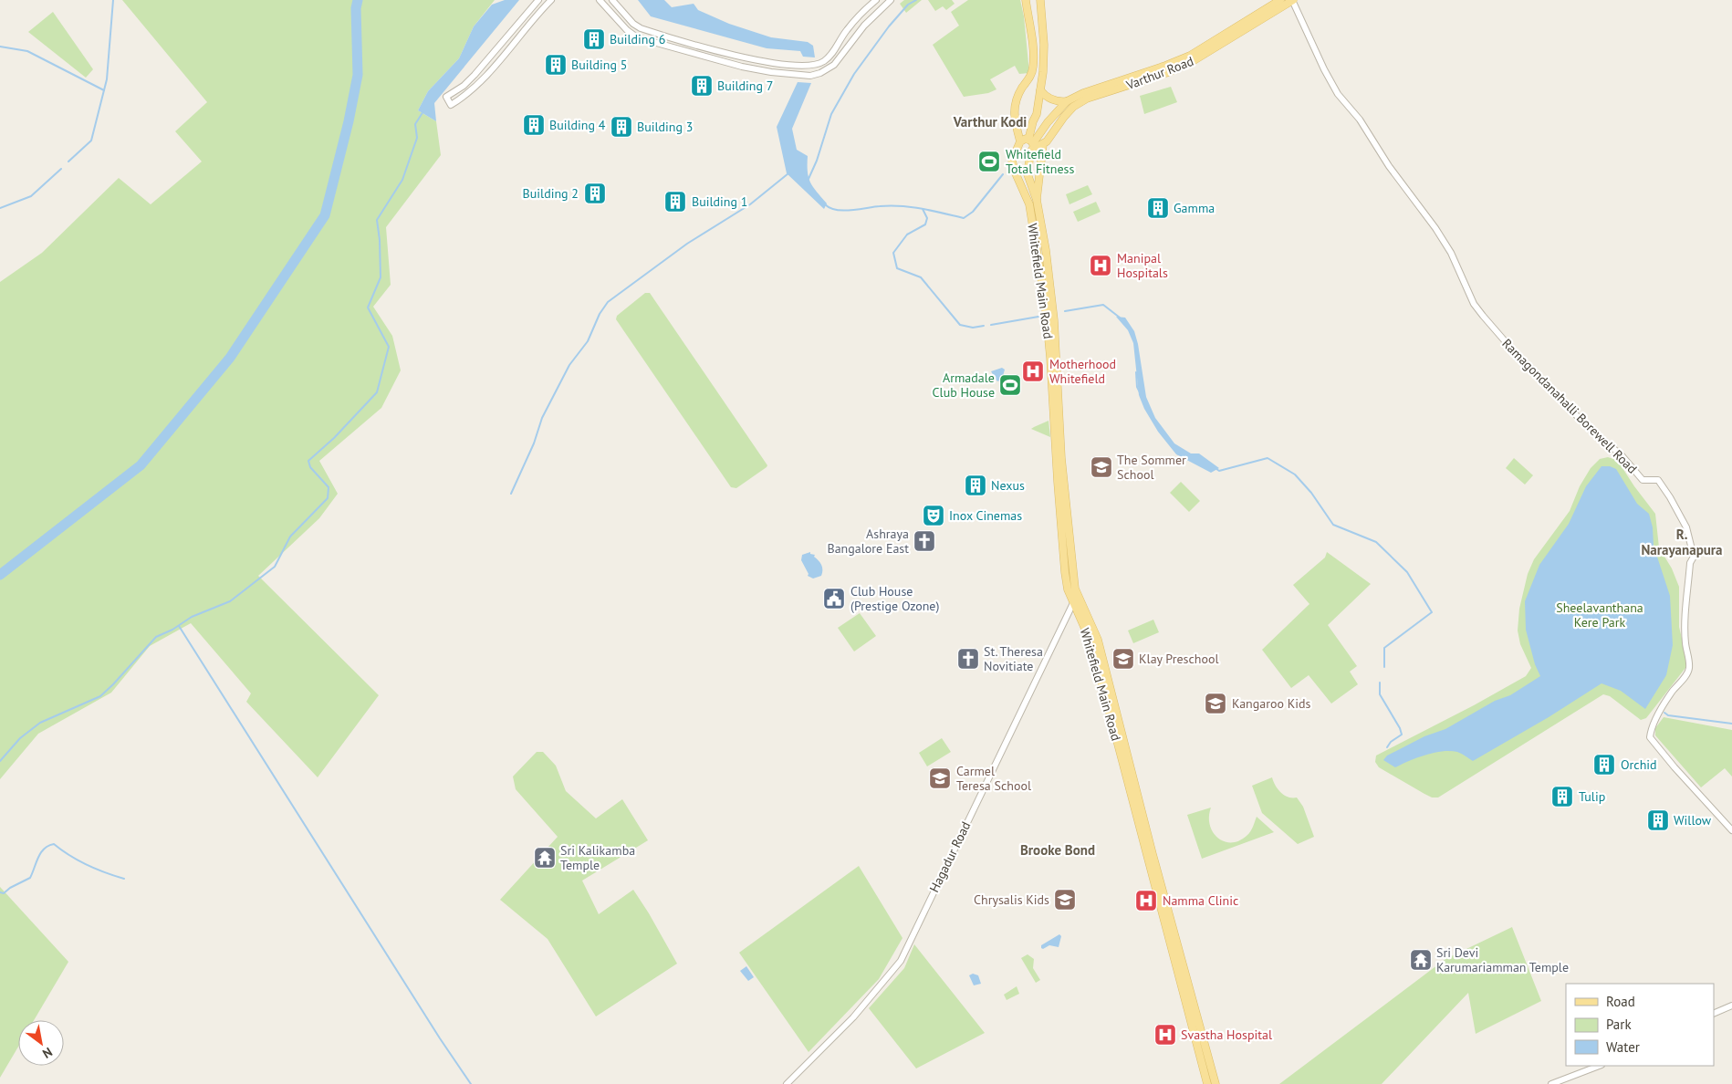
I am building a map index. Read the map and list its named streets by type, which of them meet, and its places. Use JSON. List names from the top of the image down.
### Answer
{
  "streets": {
    "main road": ["Varthur Road", "Whitefield Main Road"],
    "street": ["Ramagondanahalli Borewell Road", "Hagadur Road"]
  },
  "crossings": [
    ["Varthur Road", "Whitefield Main Road"],
    ["Varthur Road", "Ramagondanahalli Borewell Road"],
    ["Whitefield Main Road", "Hagadur Road"]
  ],
  "districts": ["Varthur Kodi", "R. Narayanapura", "Brooke Bond"],
  "parks": ["Sheelavanthana Kere Park"],
  "places": {
    "building": [
      "Building 6",
      "Building 5",
      "Building 7",
      "Building 4",
      "Building 3",
      "Building 2",
      "Building 1",
      "Gamma",
      "Nexus",
      "Orchid",
      "Tulip",
      "Willow"
    ],
    "sports": ["Whitefield Total Fitness", "Armadale Club House"],
    "hospital": [
      "Manipal Hospitals",
      "Motherhood Whitefield",
      "Namma Clinic",
      "Svastha Hospital"
    ],
    "school or university": [
      "The Sommer School",
      "Klay Preschool",
      "Kangaroo Kids",
      "Carmel Teresa School",
      "Chrysalis Kids"
    ],
    "theatre": ["Inox Cinemas"],
    "church": ["Ashraya Bangalore East", "St. Theresa Novitiate"],
    "public building": ["Club House (Prestige Ozone)"],
    "temple": ["Sri Kalikamba Temple", "Sri Devi Karumariamman Temple"]
  },
  "legend": ["Road", "Park", "Water"],
  "north": "bottom right"
}
